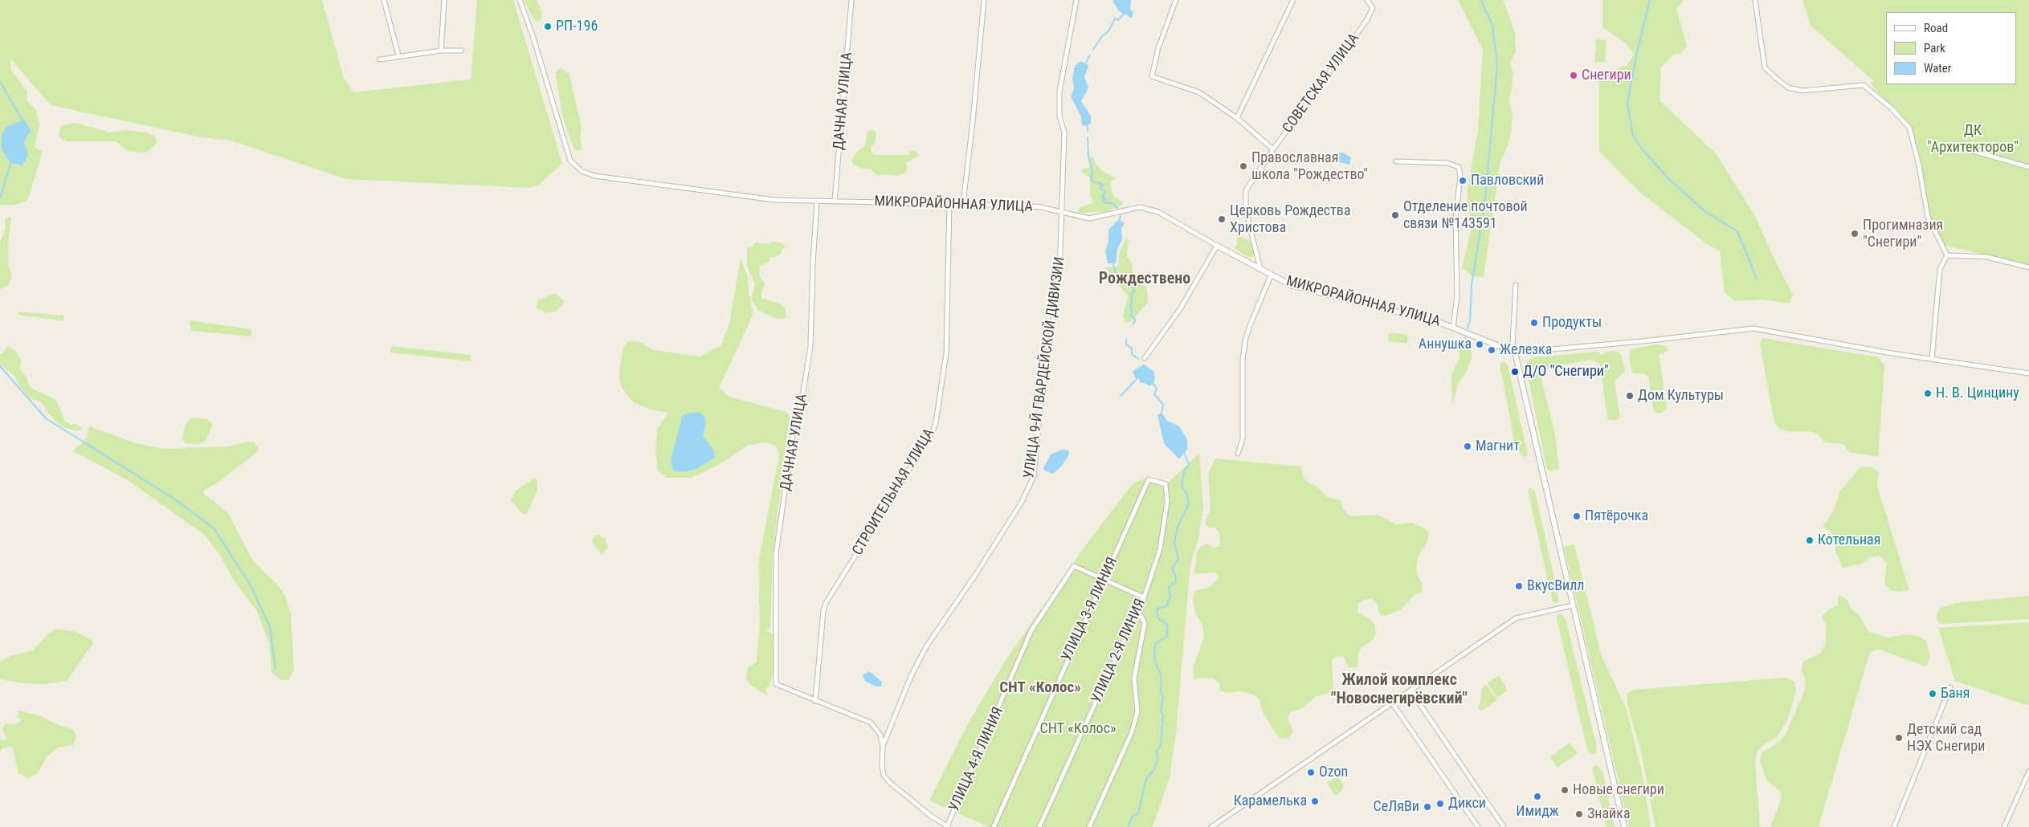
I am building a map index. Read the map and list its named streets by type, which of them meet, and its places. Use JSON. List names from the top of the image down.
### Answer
{
  "streets": {
    "street": [
      "СОВЕТСКАЯ УЛИЦА",
      "ДАЧНАЯ УЛИЦА",
      "МИКРОРАЙОННАЯ УЛИЦА",
      "УЛИЦА 9-Й ГВАРДЕЙСКОЙ ДИВИЗИИ",
      "СТРОИТЕЛЬНАЯ УЛИЦА",
      "УЛИЦА 3-Я ЛИНИЯ",
      "УЛИЦА 2-Я ЛИНИЯ",
      "УЛИЦА 4-Я ЛИНИЯ"
    ]
  },
  "crossings": [
    ["СОВЕТСКАЯ УЛИЦА", "МИКРОРАЙОННАЯ УЛИЦА"],
    ["ДАЧНАЯ УЛИЦА", "МИКРОРАЙОННАЯ УЛИЦА"],
    ["ДАЧНАЯ УЛИЦА", "СТРОИТЕЛЬНАЯ УЛИЦА"],
    ["МИКРОРАЙОННАЯ УЛИЦА", "УЛИЦА 9-Й ГВАРДЕЙСКОЙ ДИВИЗИИ"],
    ["МИКРОРАЙОННАЯ УЛИЦА", "СТРОИТЕЛЬНАЯ УЛИЦА"],
    ["УЛИЦА 3-Я ЛИНИЯ", "УЛИЦА 2-Я ЛИНИЯ"],
    ["УЛИЦА 3-Я ЛИНИЯ", "УЛИЦА 4-Я ЛИНИЯ"]
  ],
  "districts": ["Рождествено", "Жилой комплекс \"Новоснегирёвский\"", "СНТ «Колос»"],
  "parks": ["ДК \"Архитекторов\"", "СНТ «Колос»"],
  "places": [
    "РП-196",
    "Снегири",
    "Православная школа \"Рождество\"",
    "Павловский",
    "Отделение почтовой связи №143591",
    "Церковь Рождества Христова",
    "Прогимназия \"Снегири\"",
    "Продукты",
    "Аннушка",
    "Железка",
    "Д/О \"Снегири\"",
    "Н. В. Цинцину",
    "Дом Культуры",
    "Магнит",
    "Пятёрочка",
    "Котельная",
    "ВкусВилл",
    "Баня",
    "Детский сад НЭХ Снегири",
    "Ozon",
    "Новые снегири",
    "Имидж",
    "Карамелька",
    "Дикси",
    "СеЛяВи",
    "Знайка"
  ],
  "legend": ["Road", "Park", "Water"]
}
